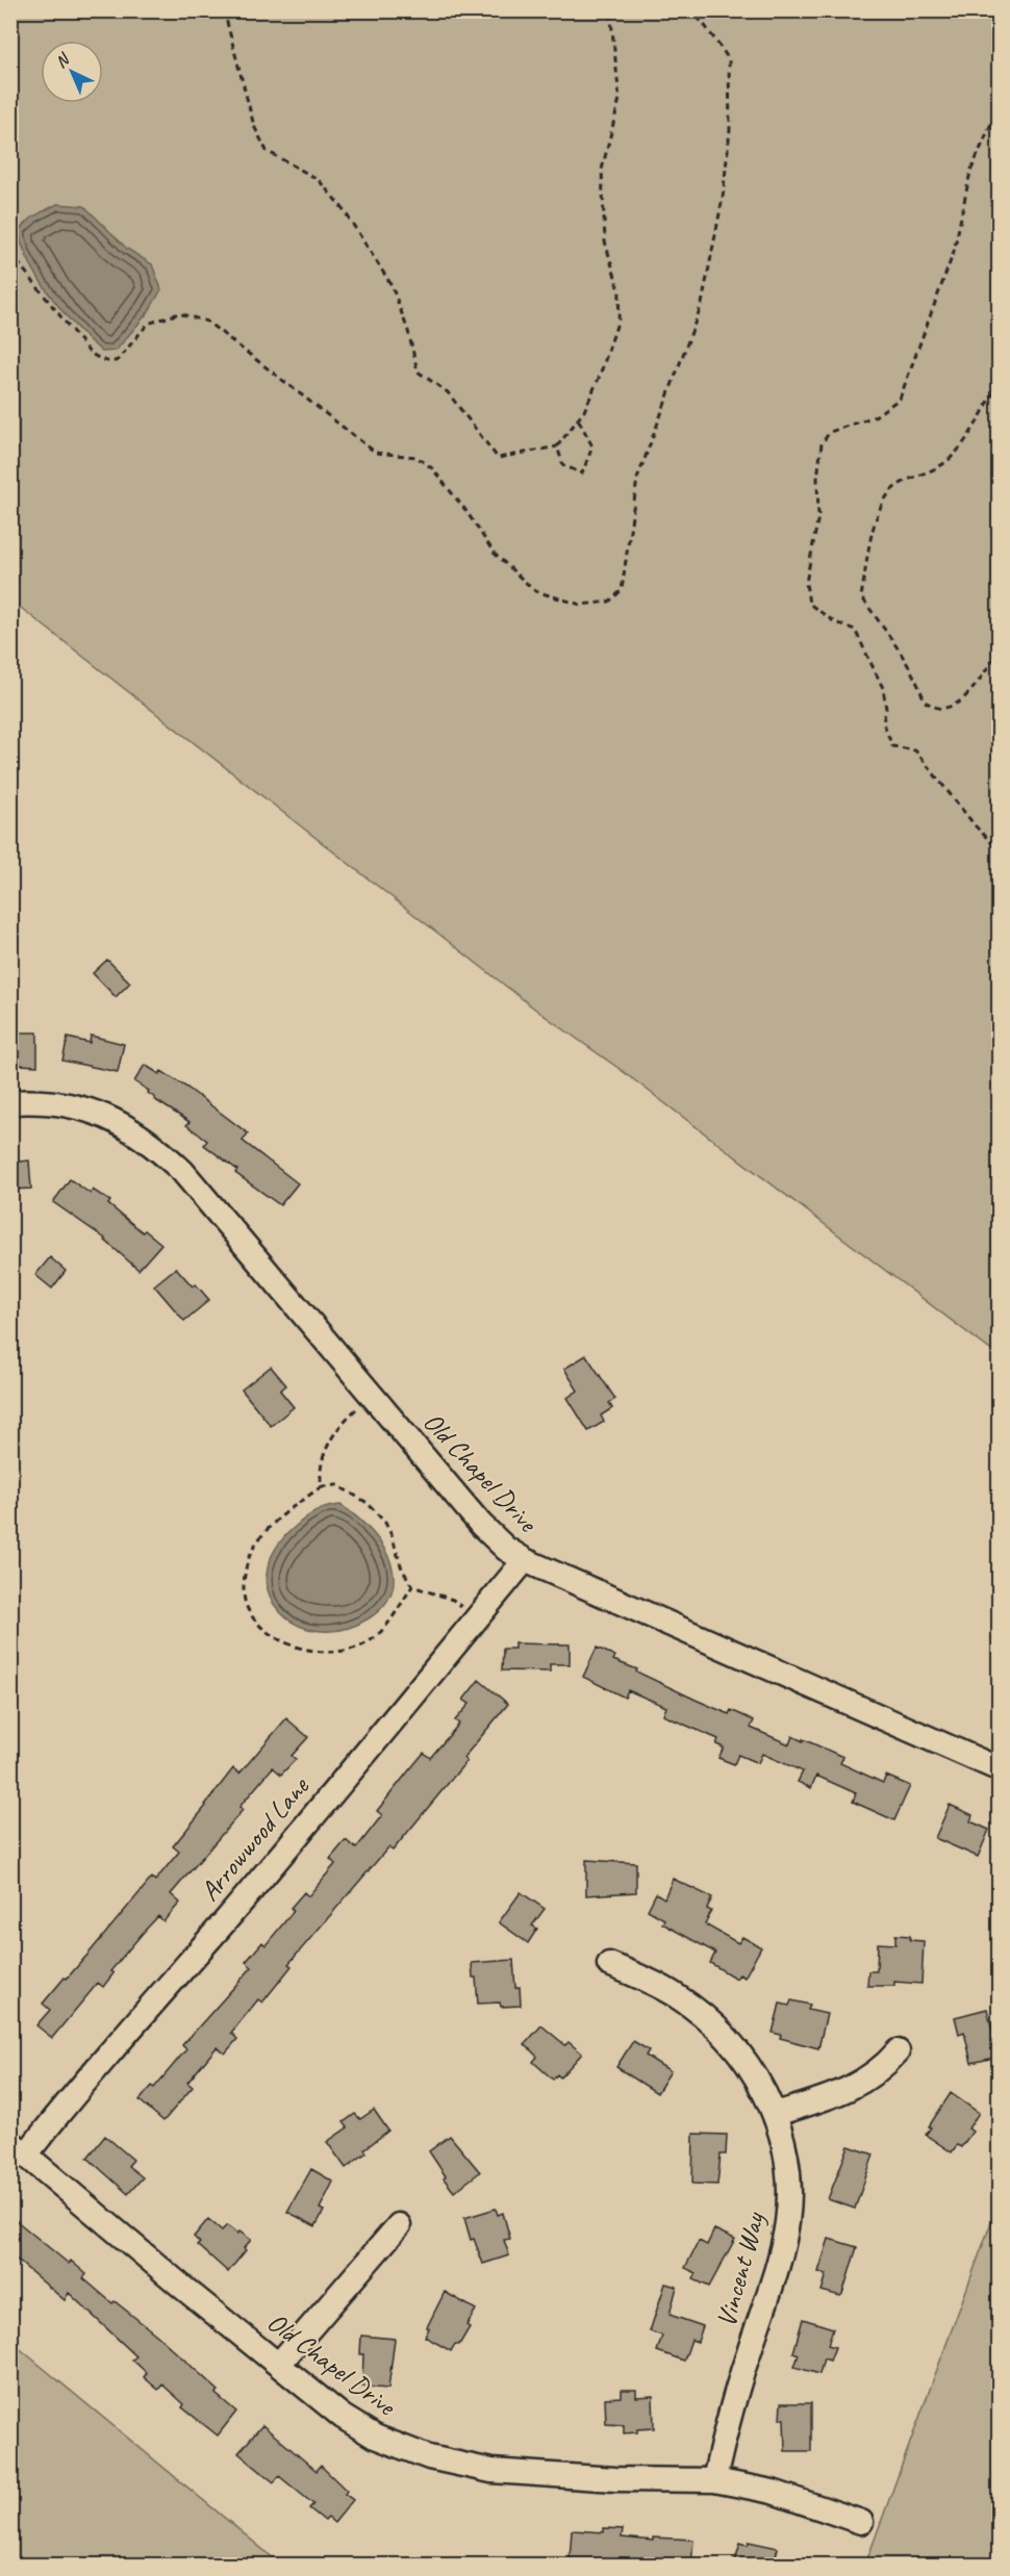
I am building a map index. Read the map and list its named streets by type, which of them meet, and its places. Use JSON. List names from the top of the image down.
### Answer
{
  "streets": {
    "street": ["Old Chapel Drive", "Arrowwood Lane", "Vincent Way"]
  },
  "crossings": [
    ["Old Chapel Drive", "Arrowwood Lane"],
    ["Old Chapel Drive", "Vincent Way"]
  ],
  "north": "top left"
}
